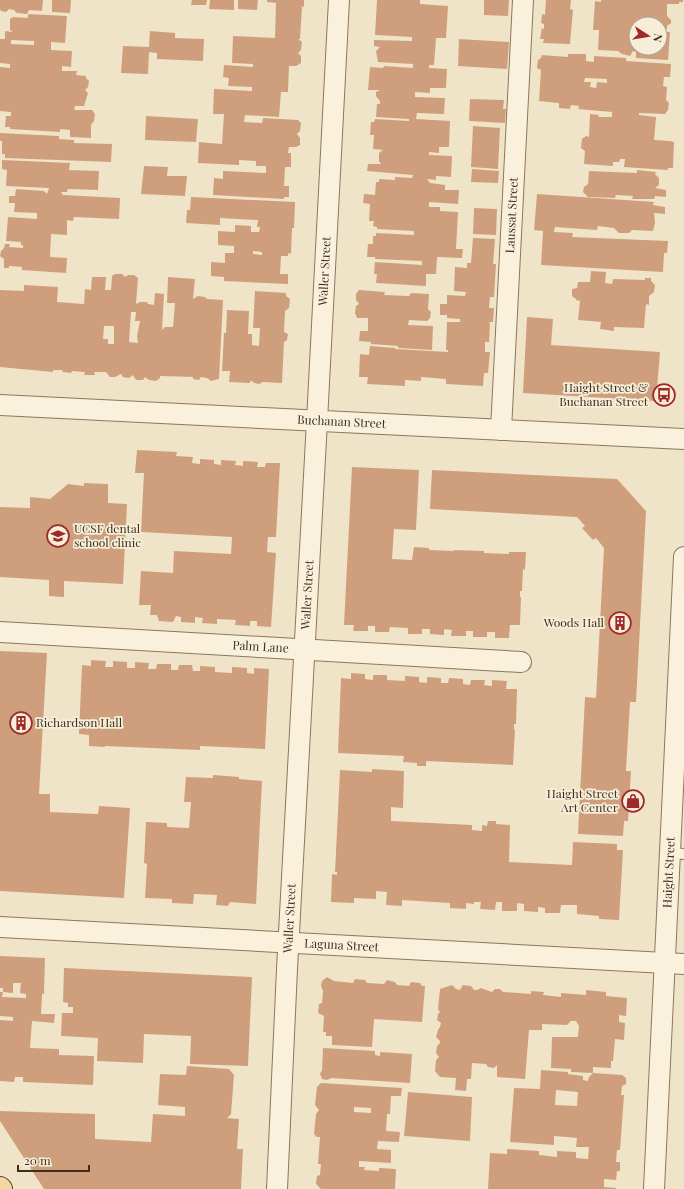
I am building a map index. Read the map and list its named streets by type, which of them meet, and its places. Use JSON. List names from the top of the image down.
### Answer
{
  "streets": {
    "street": [
      "Laussat Street",
      "Waller Street",
      "Buchanan Street",
      "Palm Lane",
      "Haight Street",
      "Laguna Street"
    ]
  },
  "crossings": [
    ["Laussat Street", "Buchanan Street"],
    ["Waller Street", "Buchanan Street"],
    ["Waller Street", "Palm Lane"],
    ["Waller Street", "Laguna Street"],
    ["Haight Street", "Laguna Street"]
  ],
  "places": {
    "bus stop": ["Haight Street & Buchanan Street"],
    "school or university": ["UCSF dental school clinic"],
    "building": ["Woods Hall", "Richardson Hall"],
    "shop": ["Haight Street Art Center"]
  },
  "scale_bar": "20 m",
  "north": "right"
}
